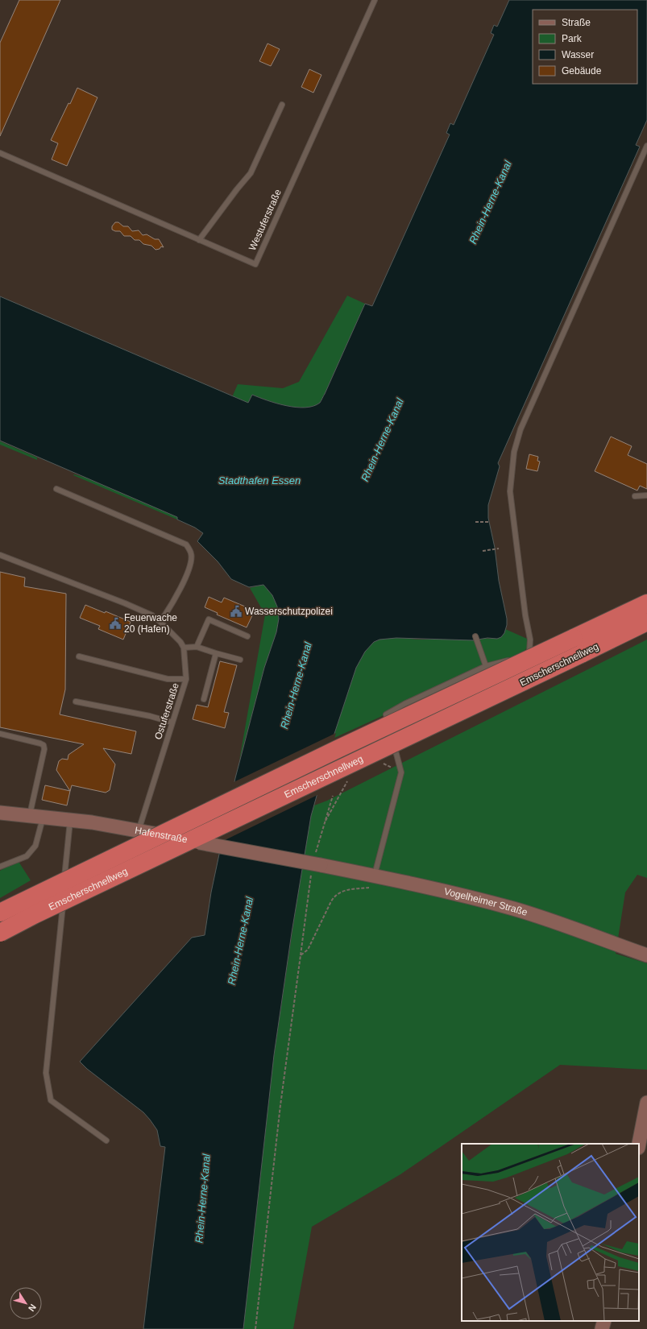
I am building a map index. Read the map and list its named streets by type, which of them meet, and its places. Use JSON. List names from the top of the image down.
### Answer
{
  "streets": {
    "highway": ["Emscherschnellweg"],
    "street": ["Hafenstraße", "Vogelheimer Straße"],
    "lane": ["Westuferstraße", "Ostuferstraße"]
  },
  "crossings": [
    ["Ostuferstraße", "Hafenstraße"],
    ["Hafenstraße", "Vogelheimer Straße"]
  ],
  "water": ["Rhein-Herne-Kanal", "Stadthafen Essen"],
  "places": {
    "public building": ["Wasserschutzpolizei", "Feuerwache 20 (Hafen)"]
  },
  "legend": [
    "Straße",
    "Park",
    "Wasser",
    "Gebäude"
  ],
  "north": "bottom right"
}
